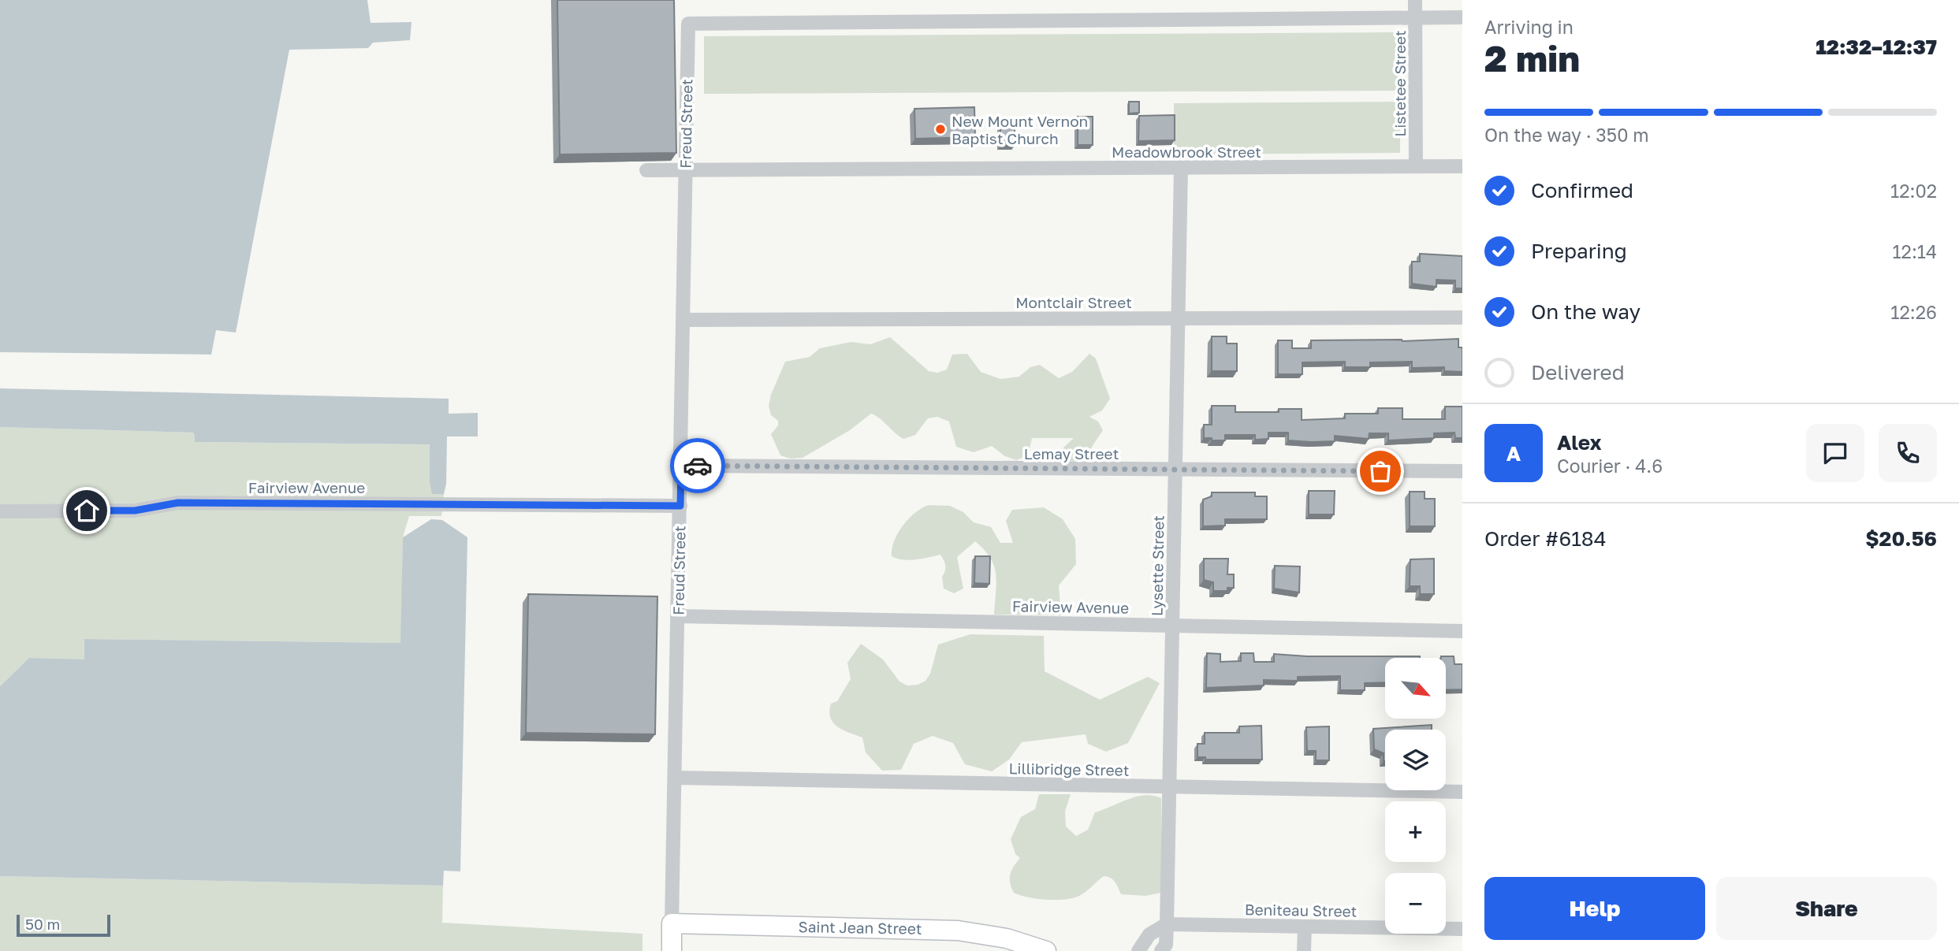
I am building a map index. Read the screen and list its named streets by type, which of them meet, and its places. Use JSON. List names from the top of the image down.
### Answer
{
  "streets": {
    "street": [
      "Listetee Street",
      "Freud Street",
      "Meadowbrook Street",
      "Montclair Street",
      "Lemay Street",
      "Fairview Avenue",
      "Lysette Street",
      "Lillibridge Street",
      "Beniteau Street",
      "Saint Jean Street"
    ]
  },
  "crossings": [
    ["Listetee Street", "Freud Street"],
    ["Listetee Street", "Meadowbrook Street"],
    ["Freud Street", "Meadowbrook Street"],
    ["Freud Street", "Montclair Street"],
    ["Freud Street", "Lemay Street"],
    ["Freud Street", "Fairview Avenue"],
    ["Freud Street", "Lillibridge Street"],
    ["Freud Street", "Saint Jean Street"],
    ["Meadowbrook Street", "Lysette Street"],
    ["Montclair Street", "Lysette Street"],
    ["Lemay Street", "Lysette Street"],
    ["Fairview Avenue", "Lysette Street"],
    ["Lysette Street", "Lillibridge Street"],
    ["Lysette Street", "Beniteau Street"]
  ],
  "places": ["New Mount Vernon Baptist Church"],
  "scale_bar": "50 m",
  "north": "bottom right",
  "page": {
    "heading": ["2 min", "Arriving in", "12:32–12:37"],
    "panel": [
      "Alex",
      "Courier · 4.6",
      "Order #6184",
      "$20.56"
    ],
    "bar": "On the way · 350 m",
    "list": [
      ["Confirmed", "12:02"],
      ["Preparing", "12:14"],
      ["On the way", "12:26"],
      "Delivered"
    ],
    "round": "A",
    "map_buttons": ["+", "−"],
    "buttons": ["Help", "Share"],
    "scale": "50 m"
  }
}
